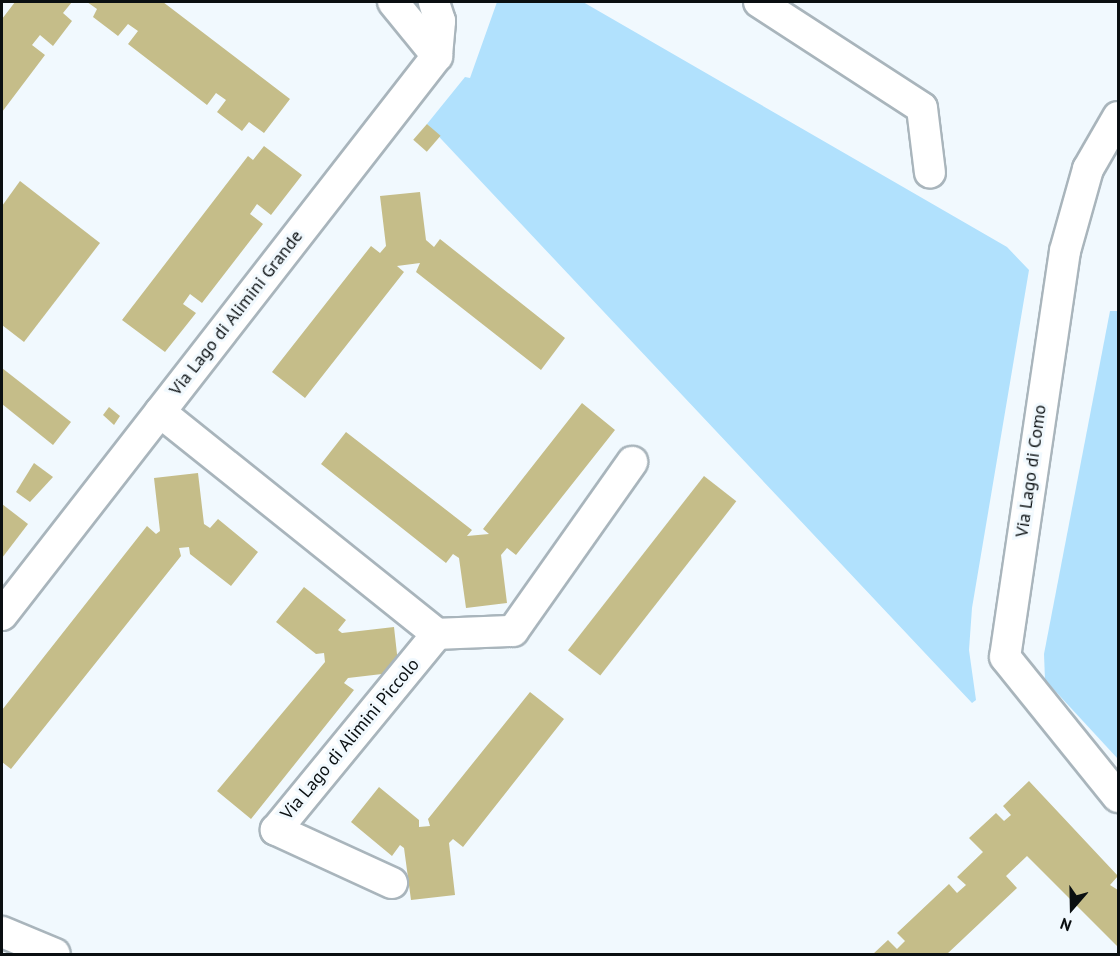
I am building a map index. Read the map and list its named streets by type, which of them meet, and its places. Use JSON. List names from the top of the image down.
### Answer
{
  "streets": {
    "street": ["Via Lago di Alimini Grande", "Via Lago di Como", "Via Lago di Alimini Piccolo"]
  },
  "north": "bottom"
}
